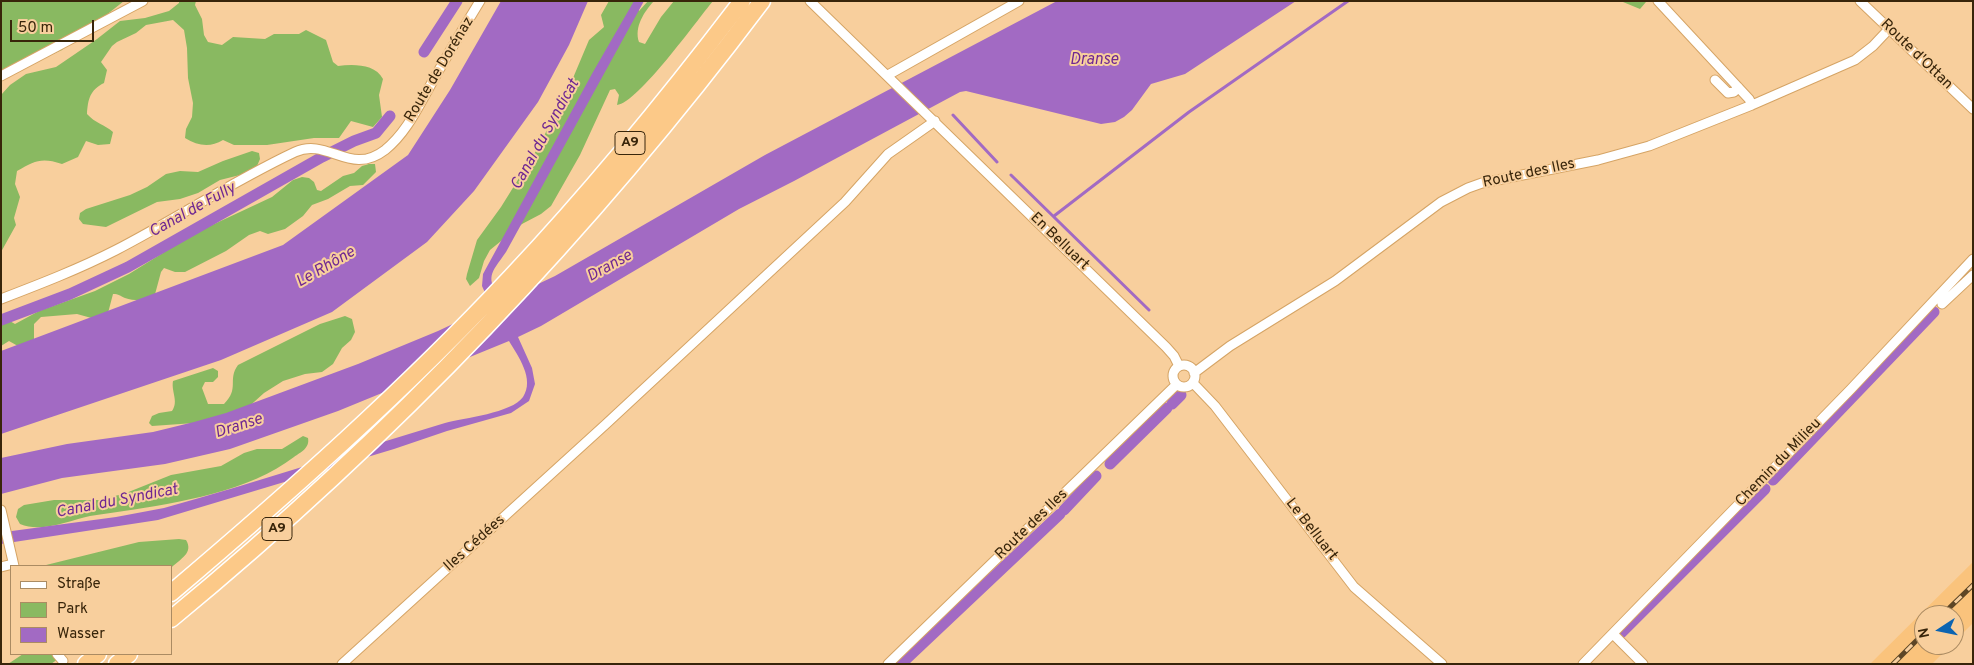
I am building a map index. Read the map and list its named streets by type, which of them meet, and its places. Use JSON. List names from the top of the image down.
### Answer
{
  "streets": {
    "highway": ["A9"],
    "street": [
      "Route d'Ottan",
      "Route de Dorénaz",
      "Route des Iles",
      "En Belluart",
      "Chemin du Milieu",
      "Le Belluart",
      "Iles Cédées"
    ]
  },
  "crossings": [
    ["Route d'Ottan", "Route des Iles"],
    ["Route des Iles", "En Belluart"],
    ["Route des Iles", "Le Belluart"],
    ["En Belluart", "Le Belluart"],
    ["En Belluart", "Iles Cédées"]
  ],
  "water": [
    "Dranse",
    "Canal du Syndicat",
    "Canal de Fully",
    "Le Rhône"
  ],
  "legend": ["Straße", "Park", "Wasser"],
  "scale_bar": "50 m",
  "north": "left"
}
